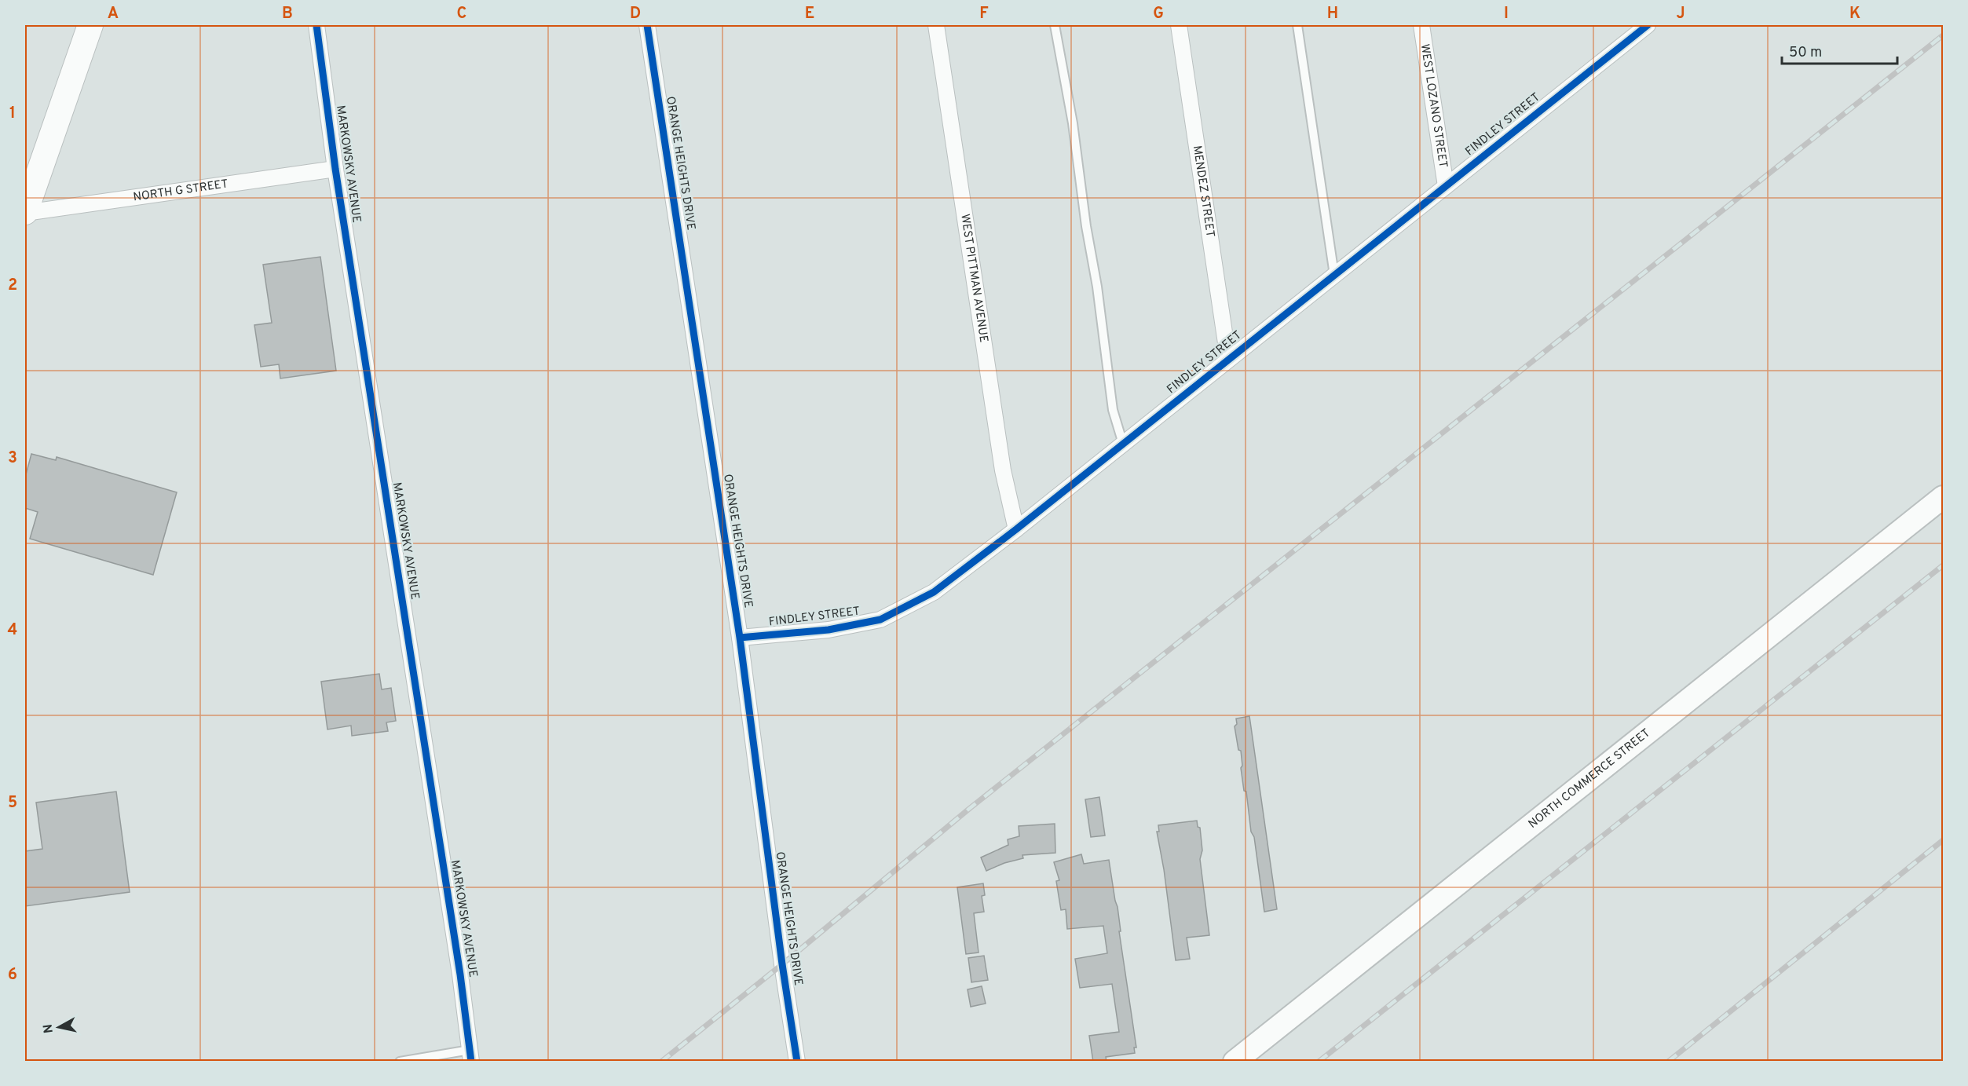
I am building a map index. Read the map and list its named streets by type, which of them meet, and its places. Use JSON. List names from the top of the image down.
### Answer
{
  "streets": {
    "main road": ["NORTH COMMERCE STREET"],
    "street": [
      "WEST LOZANO STREET",
      "FINDLEY STREET",
      "ORANGE HEIGHTS DRIVE",
      "MARKOWSKY AVENUE",
      "NORTH G STREET",
      "MENDEZ STREET",
      "WEST PITTMAN AVENUE"
    ]
  },
  "crossings": [
    ["WEST LOZANO STREET", "FINDLEY STREET"],
    ["FINDLEY STREET", "ORANGE HEIGHTS DRIVE"],
    ["FINDLEY STREET", "MENDEZ STREET"],
    ["FINDLEY STREET", "WEST PITTMAN AVENUE"],
    ["MARKOWSKY AVENUE", "NORTH G STREET"]
  ],
  "scale_bar": "50 m",
  "north": "left",
  "grid": {
    "columns": [
      "A",
      "B",
      "C",
      "D",
      "E",
      "F",
      "G",
      "H",
      "I",
      "J",
      "K"
    ],
    "rows": [
      "1",
      "2",
      "3",
      "4",
      "5",
      "6"
    ]
  }
}
